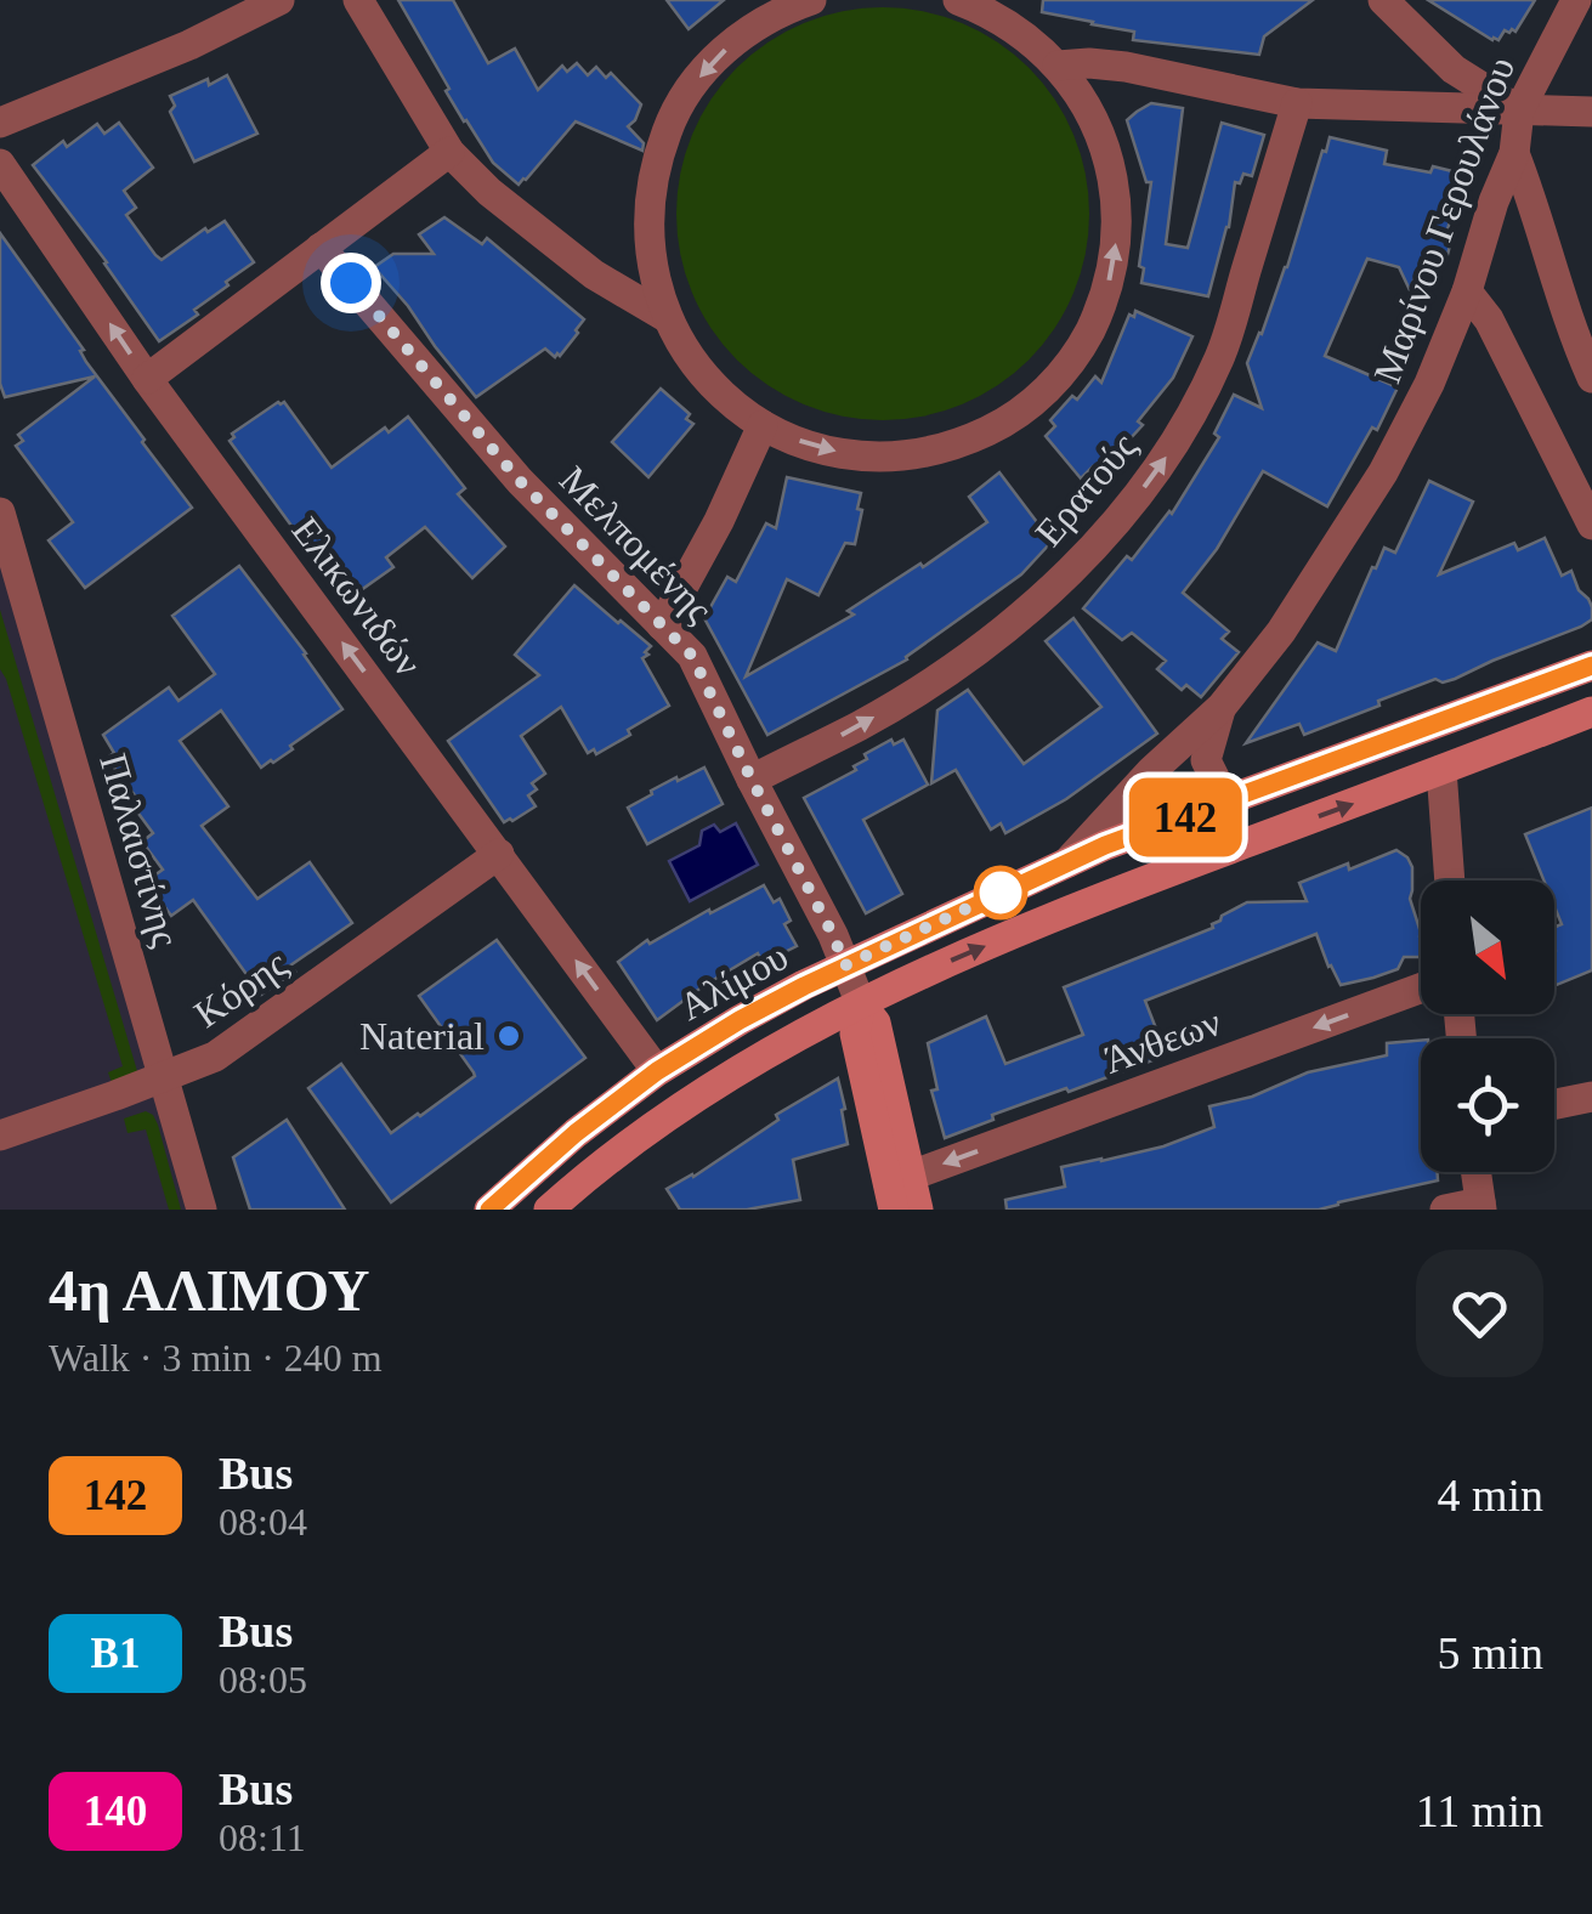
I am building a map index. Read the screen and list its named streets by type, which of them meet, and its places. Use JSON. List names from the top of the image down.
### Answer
{
  "streets": {
    "main road": ["Αλίμου"],
    "street": [
      "Μαρίνου Γερουλάνου",
      "Ερατούς",
      "Μελπομένης",
      "Ελικωνιδών",
      "Παλαιστίνης",
      "Κόρης",
      "Άνθεων"
    ]
  },
  "crossings": [
    ["Μαρίνου Γερουλάνου", "Αλίμου"],
    ["Ερατούς", "Μελπομένης"],
    ["Μελπομένης", "Αλίμου"],
    ["Ελικωνιδών", "Αλίμου"],
    ["Ελικωνιδών", "Κόρης"],
    ["Παλαιστίνης", "Κόρης"]
  ],
  "one_way": ["Ερατούς", "Ελικωνιδών", "Άνθεων"],
  "places": ["Naterial"],
  "lines": ["bus line 142"],
  "north": "bottom right",
  "page": {
    "on_map": "142",
    "heading": ["4η ΑΛΙΜΟΥ", "Walk · 3 min · 240 m"],
    "list": [
      {
        "mark": "142",
        "name": "Bus",
        "note": "08:04",
        "value": "4 min"
      },
      {
        "mark": "Β1",
        "name": "Bus",
        "note": "08:05",
        "value": "5 min"
      },
      {
        "mark": "140",
        "name": "Bus",
        "note": "08:11",
        "value": "11 min"
      }
    ]
  }
}
